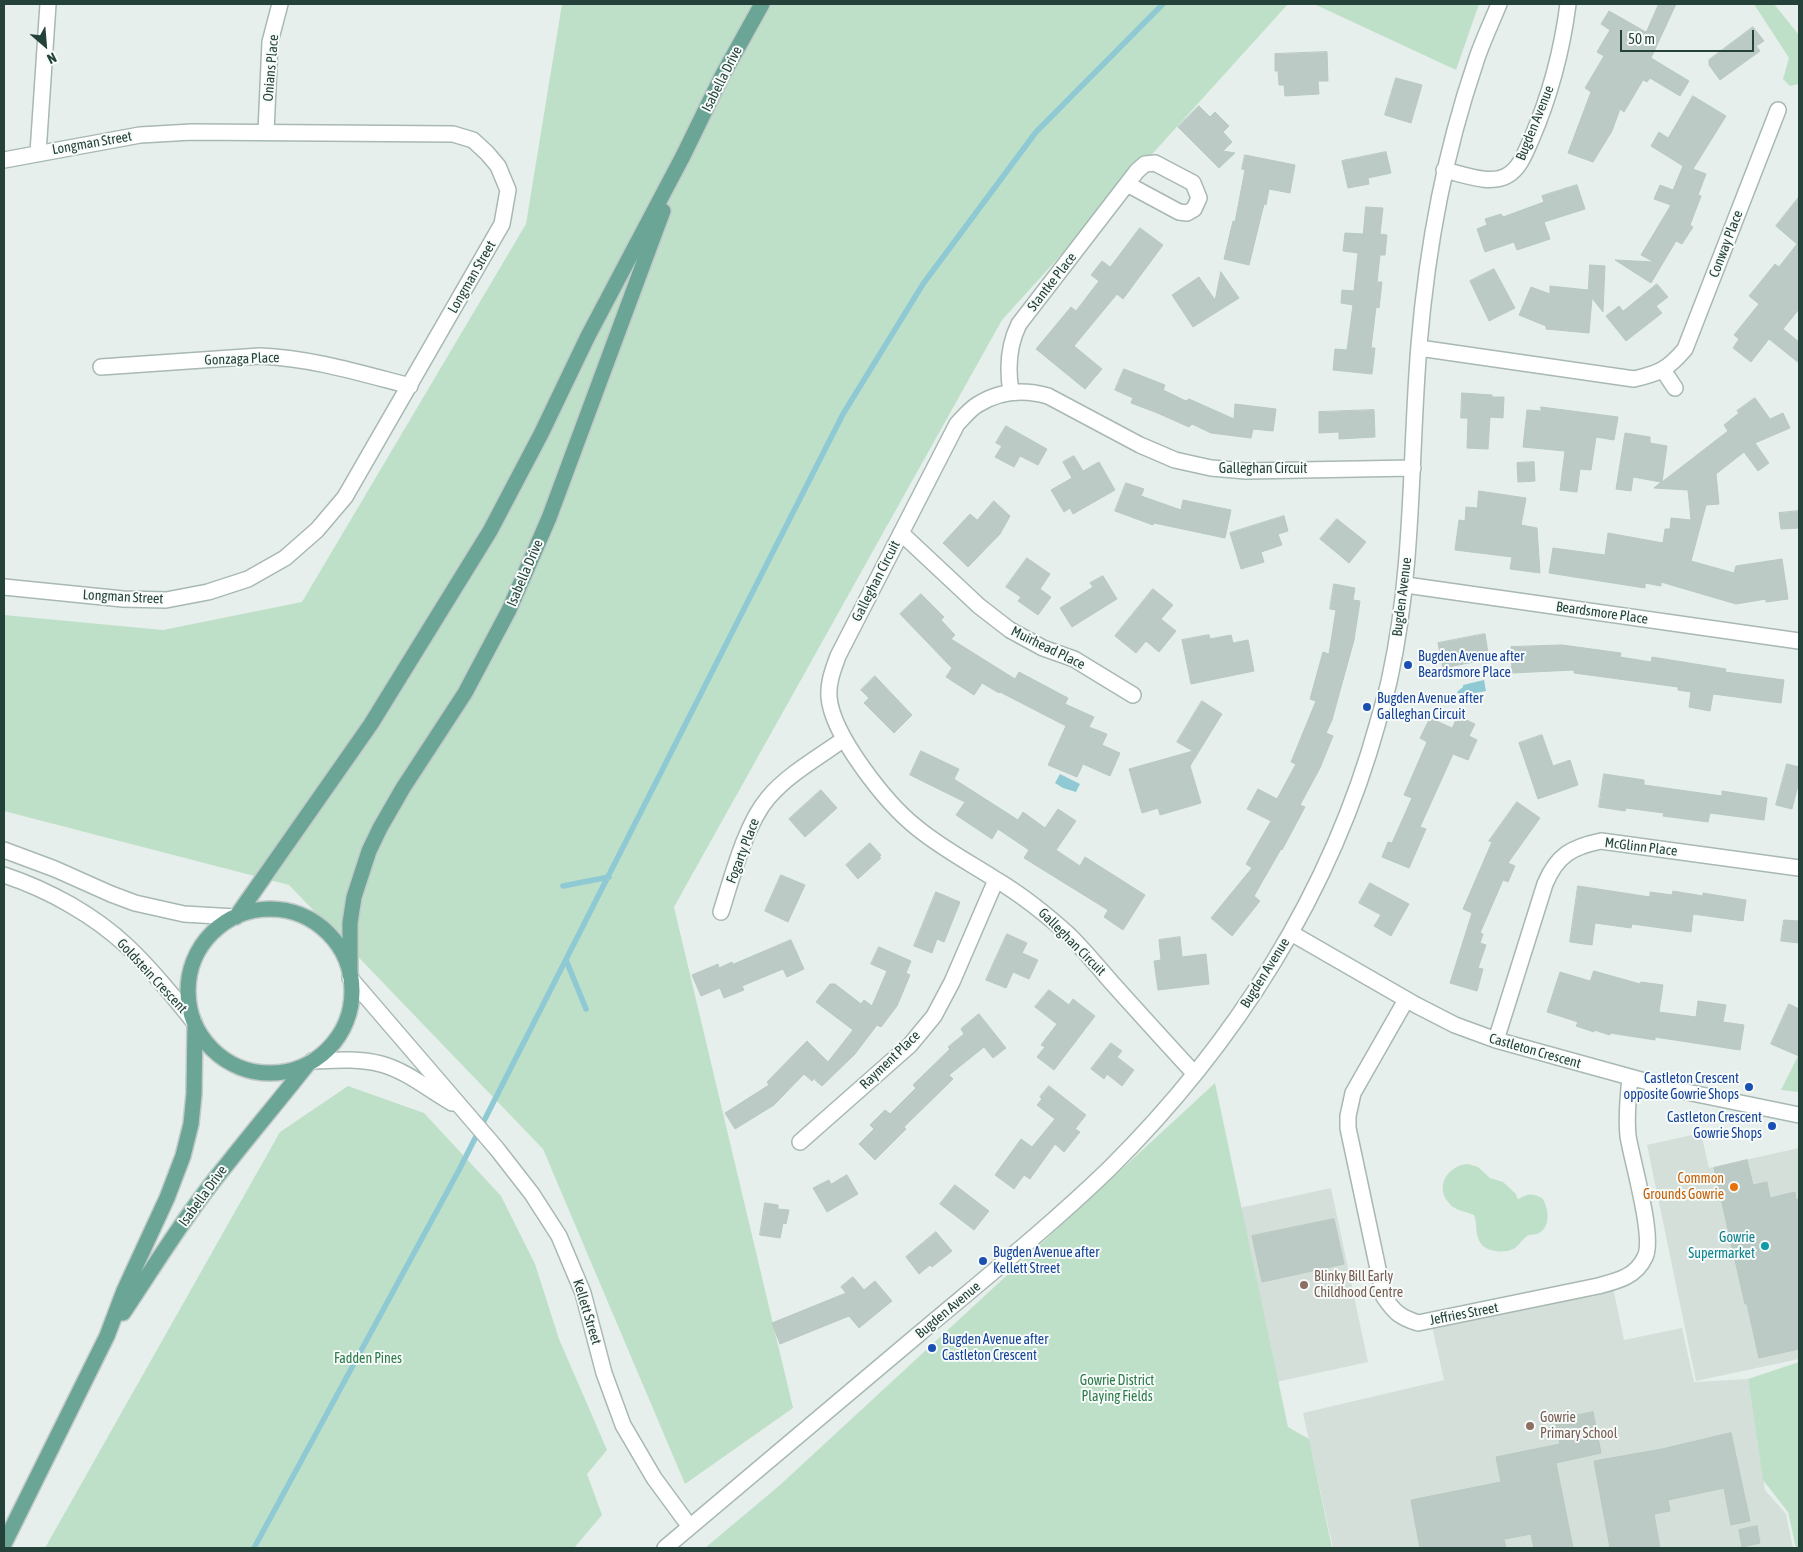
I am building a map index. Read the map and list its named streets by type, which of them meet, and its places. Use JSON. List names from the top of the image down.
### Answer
{
  "streets": {
    "main road": ["Isabella Drive"],
    "street": [
      "Onians Place",
      "Bugden Avenue",
      "Longman Street",
      "Conway Place",
      "Stantke Place",
      "Gonzaga Place",
      "Galleghan Circuit",
      "Beardsmore Place",
      "Muirhead Place",
      "McGlinn Place",
      "Fogarty Place",
      "Goldstein Crescent",
      "Castleton Crescent",
      "Rayment Place",
      "Kellett Street",
      "Jeffries Street"
    ]
  },
  "crossings": [
    ["Onians Place", "Longman Street"],
    ["Isabella Drive", "Goldstein Crescent"],
    ["Isabella Drive", "Kellett Street"],
    ["Bugden Avenue", "Conway Place"],
    ["Bugden Avenue", "Galleghan Circuit"],
    ["Bugden Avenue", "Beardsmore Place"],
    ["Bugden Avenue", "Castleton Crescent"],
    ["Bugden Avenue", "Kellett Street"],
    ["Longman Street", "Gonzaga Place"],
    ["Stantke Place", "Galleghan Circuit"],
    ["Galleghan Circuit", "Muirhead Place"],
    ["Galleghan Circuit", "Fogarty Place"],
    ["Galleghan Circuit", "Rayment Place"],
    ["McGlinn Place", "Castleton Crescent"],
    ["Goldstein Crescent", "Kellett Street"],
    ["Castleton Crescent", "Jeffries Street"]
  ],
  "parks": ["Fadden Pines", "Gowrie District Playing Fields"],
  "places": [
    "Bugden Avenue after Beardsmore Place",
    "Bugden Avenue after Galleghan Circuit",
    "Castleton Crescent opposite Gowrie Shops",
    "Castleton Crescent Gowrie Shops",
    "Common Grounds Gowrie",
    "Gowrie Supermarket",
    "Bugden Avenue after Kellett Street",
    "Blinky Bill Early Childhood Centre",
    "Bugden Avenue after Castleton Crescent",
    "Gowrie Primary School"
  ],
  "scale_bar": "50 m",
  "north": "bottom right"
}
